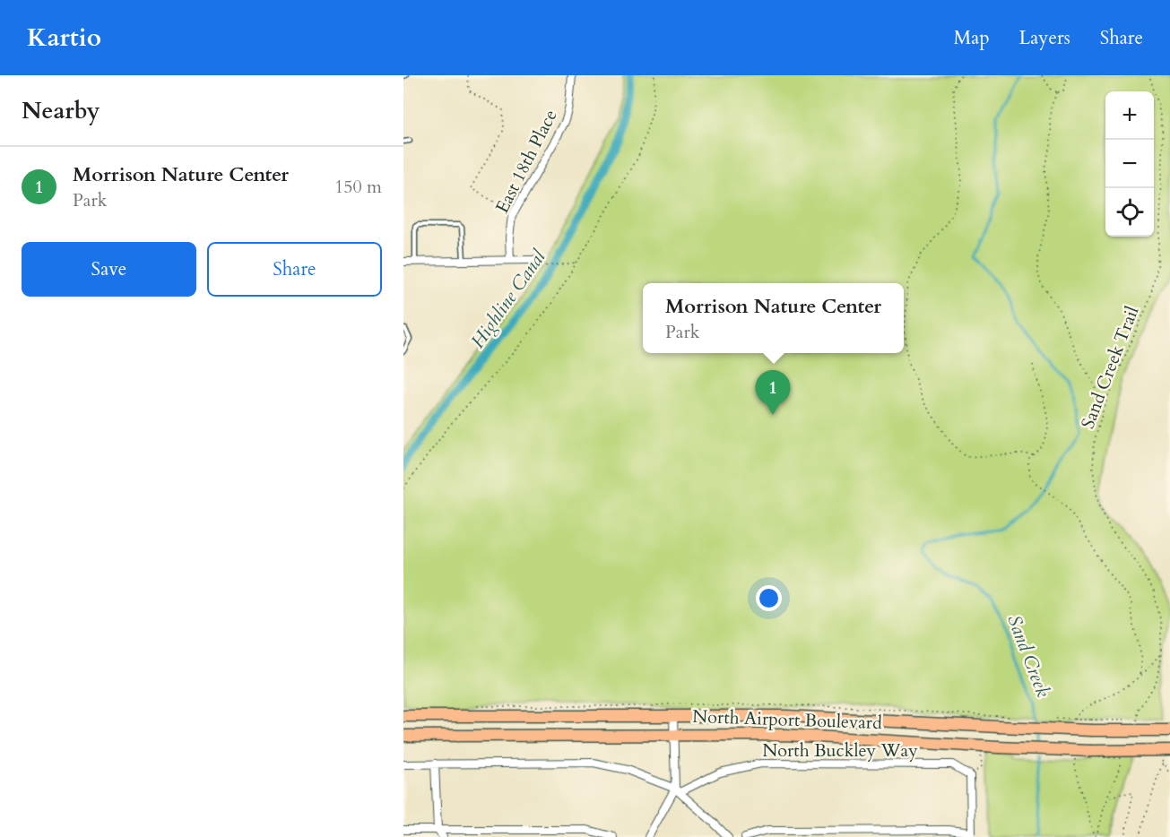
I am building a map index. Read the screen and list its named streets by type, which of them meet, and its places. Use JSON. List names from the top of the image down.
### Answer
{
  "streets": {
    "main road": ["North Airport Boulevard"],
    "street": ["East 18th Place", "North Buckley Way"],
    "path": ["Sand Creek Trail"]
  },
  "water": ["Highline Canal", "Sand Creek"],
  "page": {
    "header": "Kartio",
    "nav": ["Map", "Layers", "Share"],
    "heading": "Nearby",
    "map_buttons": ["+", "−"],
    "list": [
      {
        "mark": "1",
        "name": "Morrison Nature Center",
        "note": "Park",
        "value": "150 m"
      }
    ],
    "buttons": ["Save", "Share"],
    "popup": ["Morrison Nature Center", "Park"],
    "pins": "1"
  }
}
